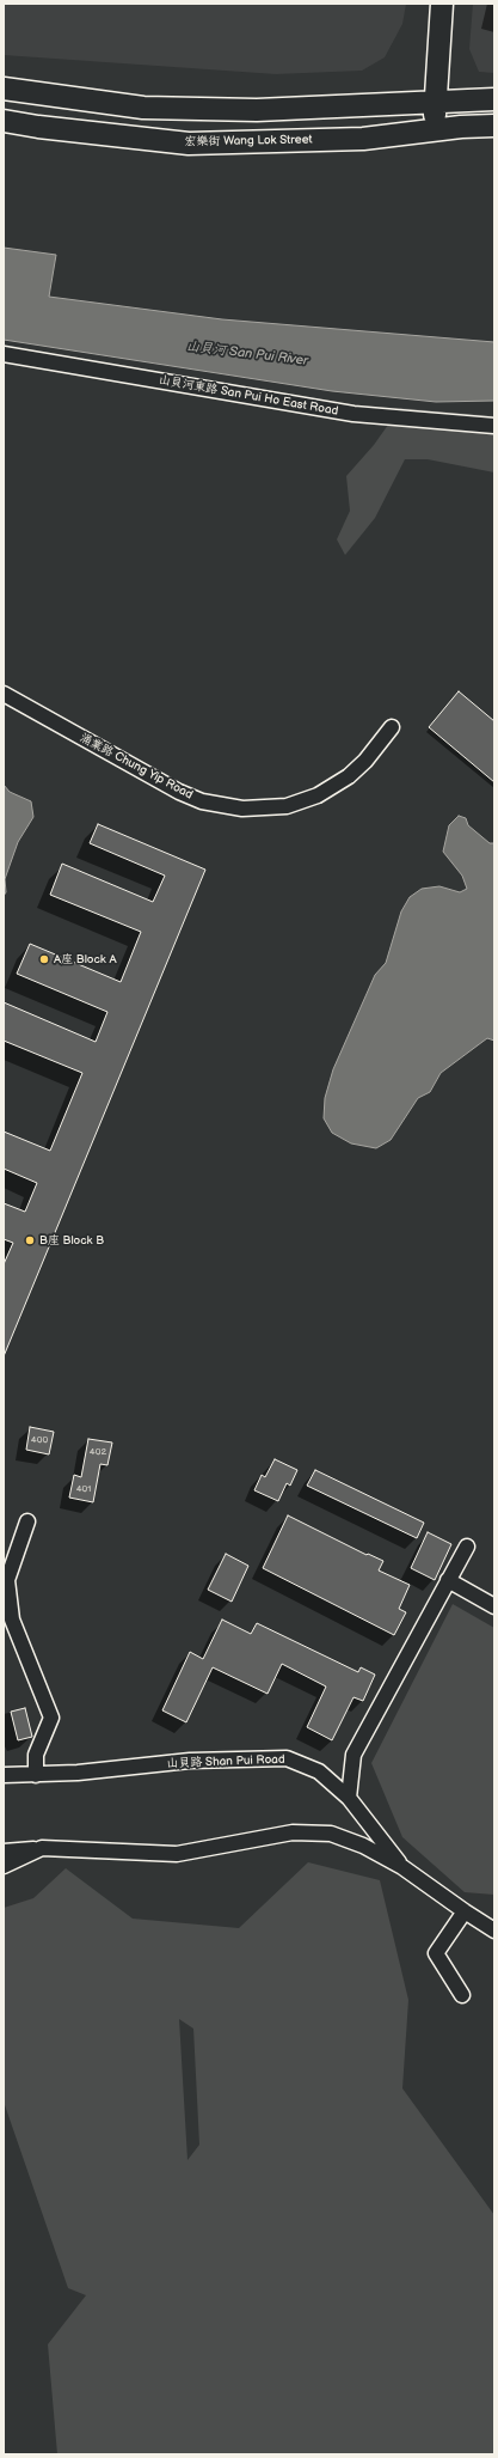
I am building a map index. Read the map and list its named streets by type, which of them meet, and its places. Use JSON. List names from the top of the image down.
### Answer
{
  "streets": {
    "street": [
      "宏樂街 Wang Lok Street",
      "山貝河東路 San Pui Ho East Road",
      "涌業路 Chung Yip Road",
      "山貝路 Shan Pui Road"
    ]
  },
  "water": ["山貝河 San Pui River"],
  "places": ["A座 Block A", "B座 Block B"],
  "house_numbers": ["400", "402", "401"]
}
